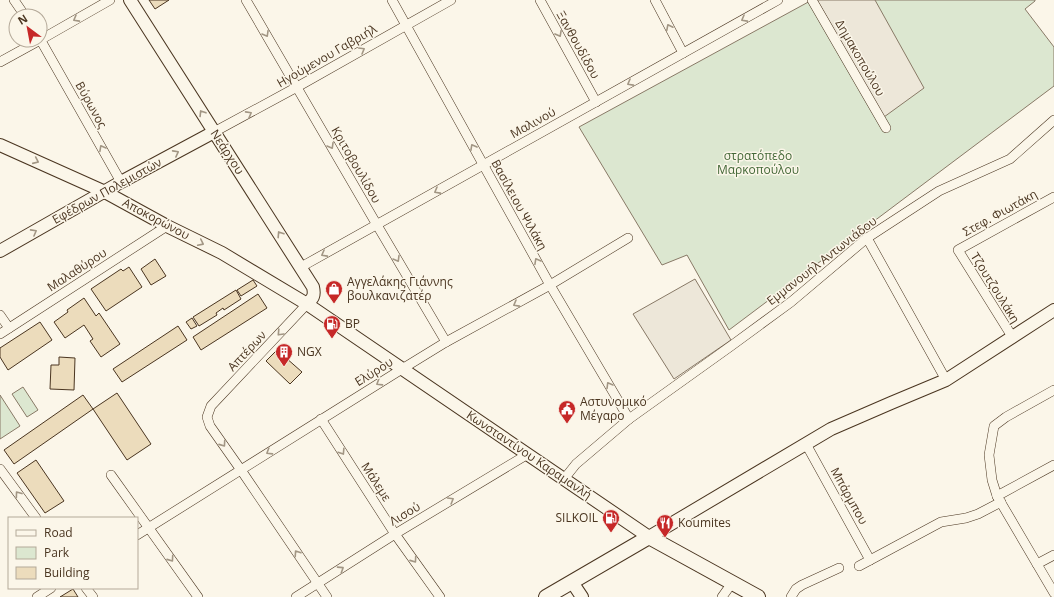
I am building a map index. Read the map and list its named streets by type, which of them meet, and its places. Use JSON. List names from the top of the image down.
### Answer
{
  "streets": {
    "main road": [
      "Νεάρχου",
      "Εφέδρων Πολεμιστών",
      "Αποκορώνου",
      "Κωνσταντίνου Καραμανλή"
    ],
    "street": [
      "Ξανθουδίδου",
      "Ηγούμενου Γαβριήλ",
      "Δημακοπούλου",
      "Βύρωνος",
      "Μαλινού",
      "Κριτοβουλίδου",
      "Βασίλειου Ψιλάκη",
      "Στεφ. Φιωτάκη",
      "Εμμανουήλ Αντωνιάδου",
      "Μαλαθύρου",
      "Τζουτζουλάκη",
      "Απτέρων",
      "Ελύρου",
      "Μάλεμε",
      "Μπάρμπου",
      "Λισού"
    ]
  },
  "crossings": [
    ["Ξανθουδίδου", "Μαλινού"],
    ["Ηγούμενου Γαβριήλ", "Νεάρχου"],
    ["Ηγούμενου Γαβριήλ", "Κριτοβουλίδου"],
    ["Ηγούμενου Γαβριήλ", "Εφέδρων Πολεμιστών"],
    ["Ηγούμενου Γαβριήλ", "Βασίλειου Ψιλάκη"],
    ["Βύρωνος", "Εφέδρων Πολεμιστών"],
    ["Μαλινού", "Νεάρχου"],
    ["Μαλινού", "Κριτοβουλίδου"],
    ["Μαλινού", "Βασίλειου Ψιλάκη"],
    ["Νεάρχου", "Εφέδρων Πολεμιστών"],
    ["Νεάρχου", "Αποκορώνου"],
    ["Νεάρχου", "Απτέρων"],
    ["Νεάρχου", "Κωνσταντίνου Καραμανλή"],
    ["Κριτοβουλίδου", "Ελύρου"],
    ["Εφέδρων Πολεμιστών", "Αποκορώνου"],
    ["Βασίλειου Ψιλάκη", "Εμμανουήλ Αντωνιάδου"],
    ["Βασίλειου Ψιλάκη", "Ελύρου"],
    ["Στεφ. Φιωτάκη", "Τζουτζουλάκη"],
    ["Αποκορώνου", "Μαλαθύρου"],
    ["Αποκορώνου", "Απτέρων"],
    ["Αποκορώνου", "Κωνσταντίνου Καραμανλή"],
    ["Εμμανουήλ Αντωνιάδου", "Κωνσταντίνου Καραμανλή"],
    ["Απτέρων", "Ελύρου"],
    ["Απτέρων", "Κωνσταντίνου Καραμανλή"],
    ["Ελύρου", "Κωνσταντίνου Καραμανλή"],
    ["Ελύρου", "Μάλεμε"],
    ["Κωνσταντίνου Καραμανλή", "Λισού"],
    ["Μάλεμε", "Λισού"]
  ],
  "one_way": [
    "Ξανθουδίδου",
    "Ηγούμενου Γαβριήλ",
    "Βύρωνος",
    "Μαλινού",
    "Νεάρχου",
    "Κριτοβουλίδου",
    "Εφέδρων Πολεμιστών",
    "Βασίλειου Ψιλάκη",
    "Αποκορώνου",
    "Απτέρων",
    "Ελύρου",
    "Μάλεμε",
    "Λισού"
  ],
  "parks": ["στρατόπεδο Μαρκοπούλου"],
  "places": {
    "shop": ["Αγγελάκης Γιάννης βουλκανιζατέρ"],
    "fuel station": ["BP", "SILKOIL"],
    "building": ["NGX"],
    "public building": ["Αστυνομικό Μέγαρο"],
    "restaurant": ["Koumites"]
  },
  "legend": ["Road", "Park", "Building"],
  "north": "top left"
}
